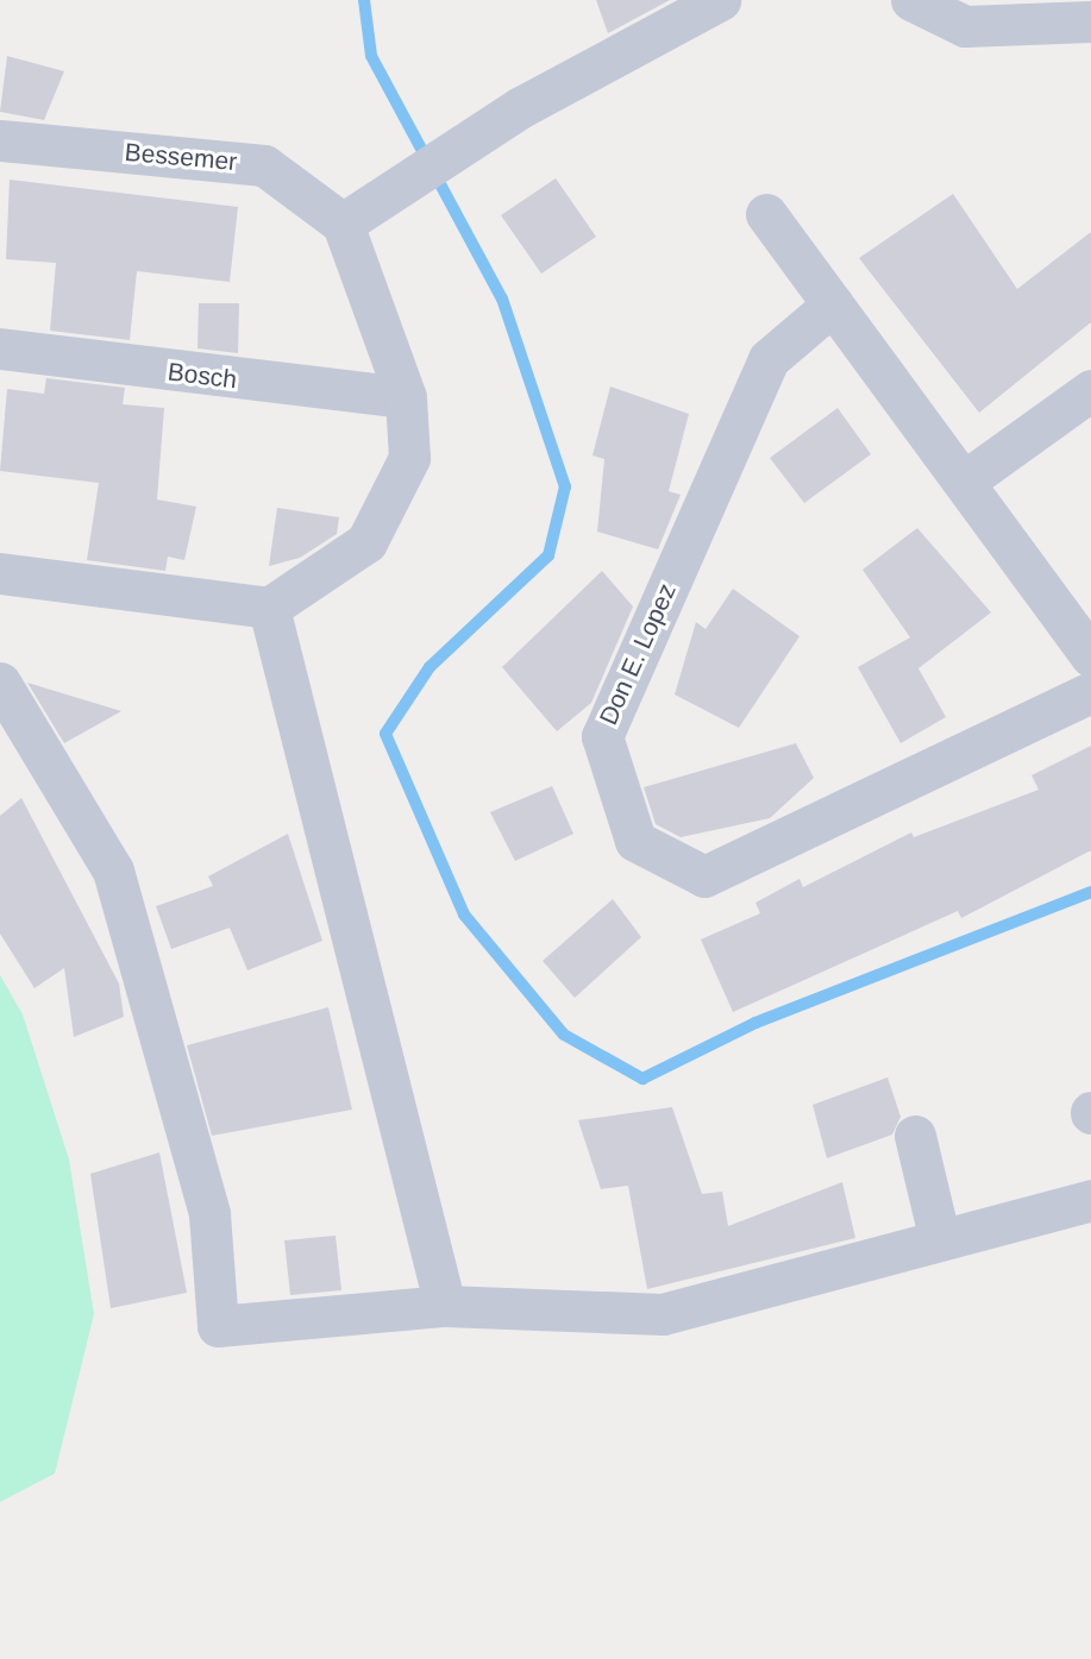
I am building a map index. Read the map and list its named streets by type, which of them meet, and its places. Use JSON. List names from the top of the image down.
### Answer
{
  "streets": {
    "street": ["Bessemer", "Bosch", "Don E. Lopez"]
  }
}
